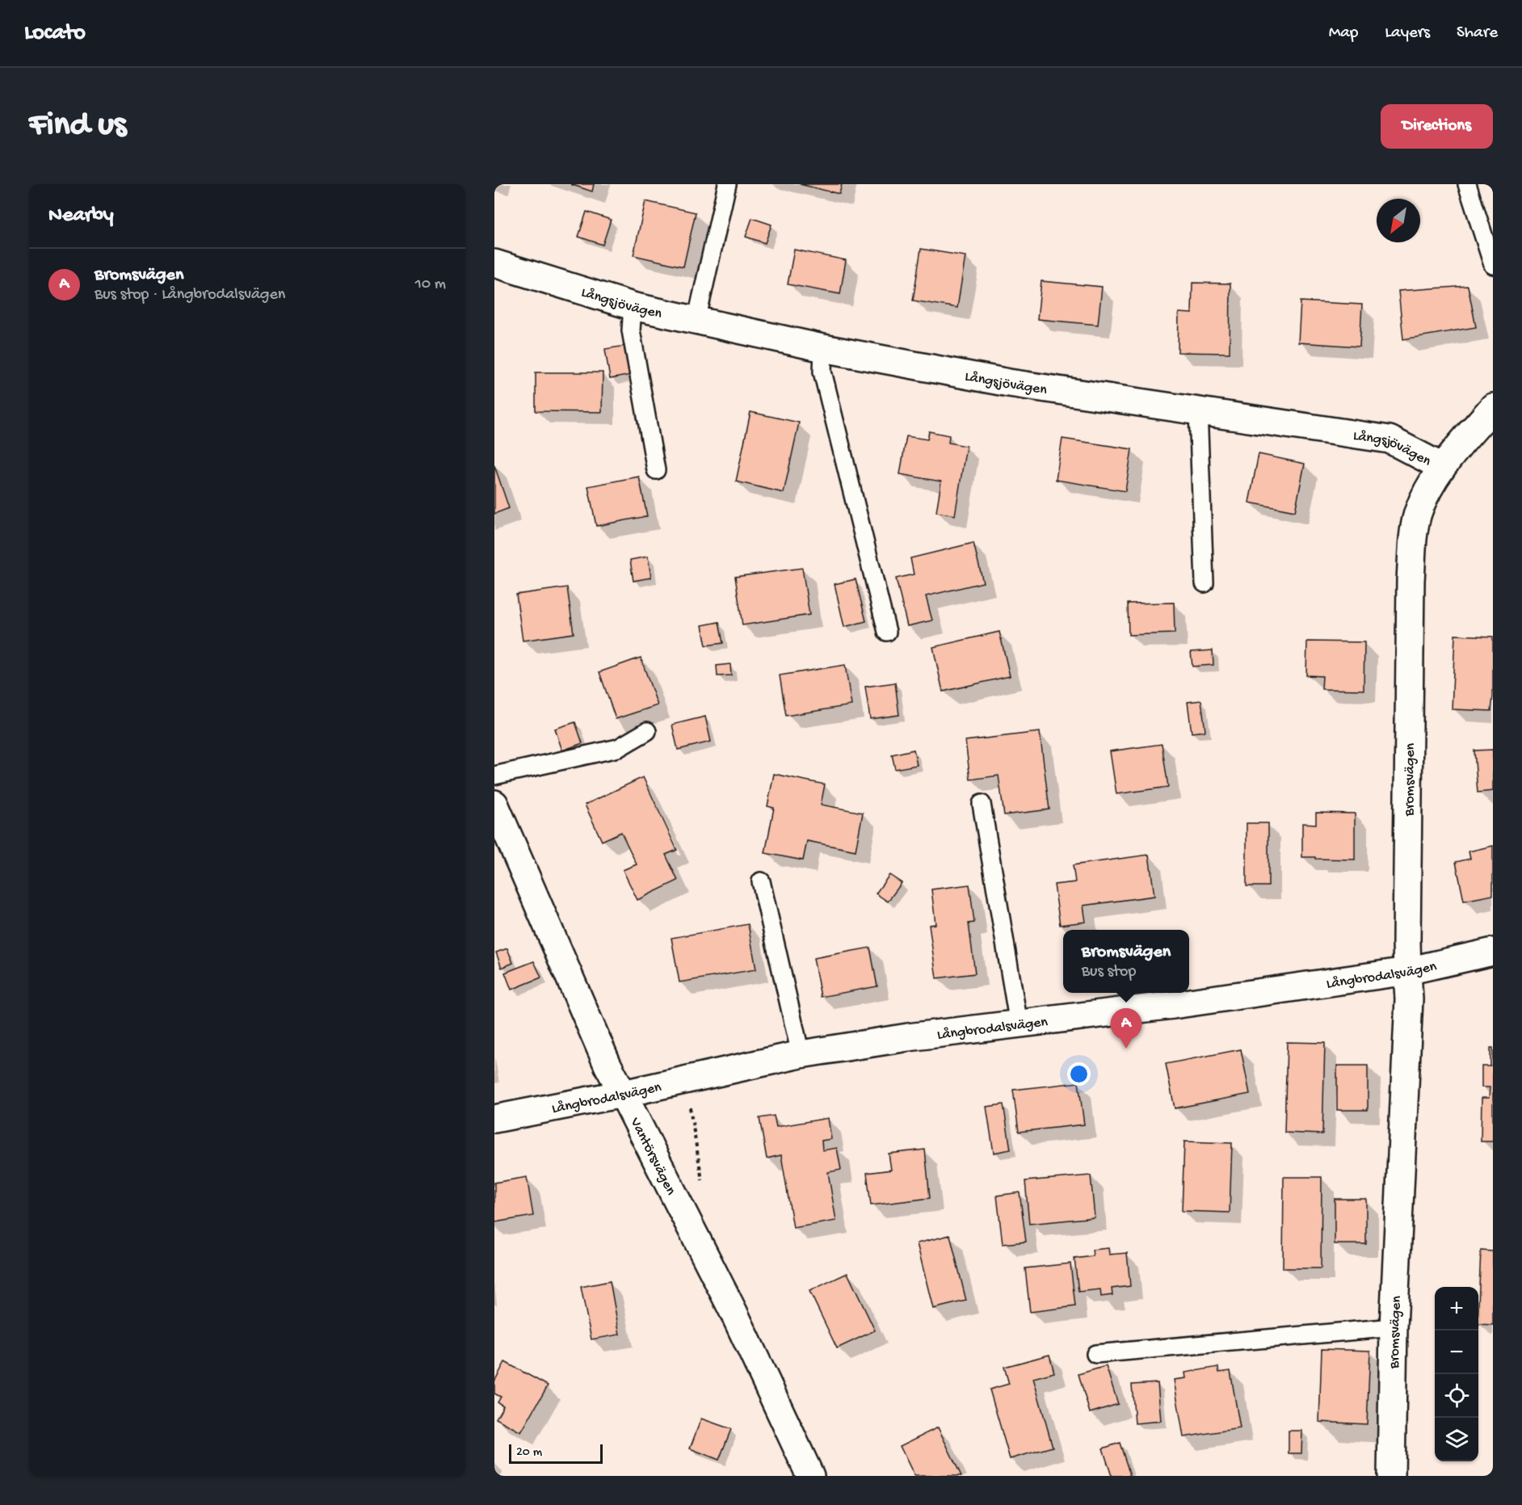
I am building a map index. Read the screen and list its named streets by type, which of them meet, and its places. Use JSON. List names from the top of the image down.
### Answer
{
  "streets": {
    "street": [
      "Långsjövägen",
      "Bromsvägen",
      "Långbrodalsvägen",
      "Vantörsvägen"
    ]
  },
  "crossings": [
    ["Långsjövägen", "Bromsvägen"],
    ["Bromsvägen", "Långbrodalsvägen"],
    ["Långbrodalsvägen", "Vantörsvägen"]
  ],
  "scale_bar": "20 m",
  "north": "bottom left",
  "page": {
    "header": "Locato",
    "nav": ["Map", "Layers", "Share"],
    "buttons": "Directions",
    "title": "Find us",
    "heading": "Nearby",
    "list": [
      {
        "mark": "A",
        "name": "Bromsvägen",
        "note": "Bus stop · Långbrodalsvägen",
        "value": "10 m"
      }
    ],
    "popup": ["Bromsvägen", "Bus stop"],
    "pins": "A",
    "map_buttons": ["+", "−"],
    "scale": "20 m"
  }
}
